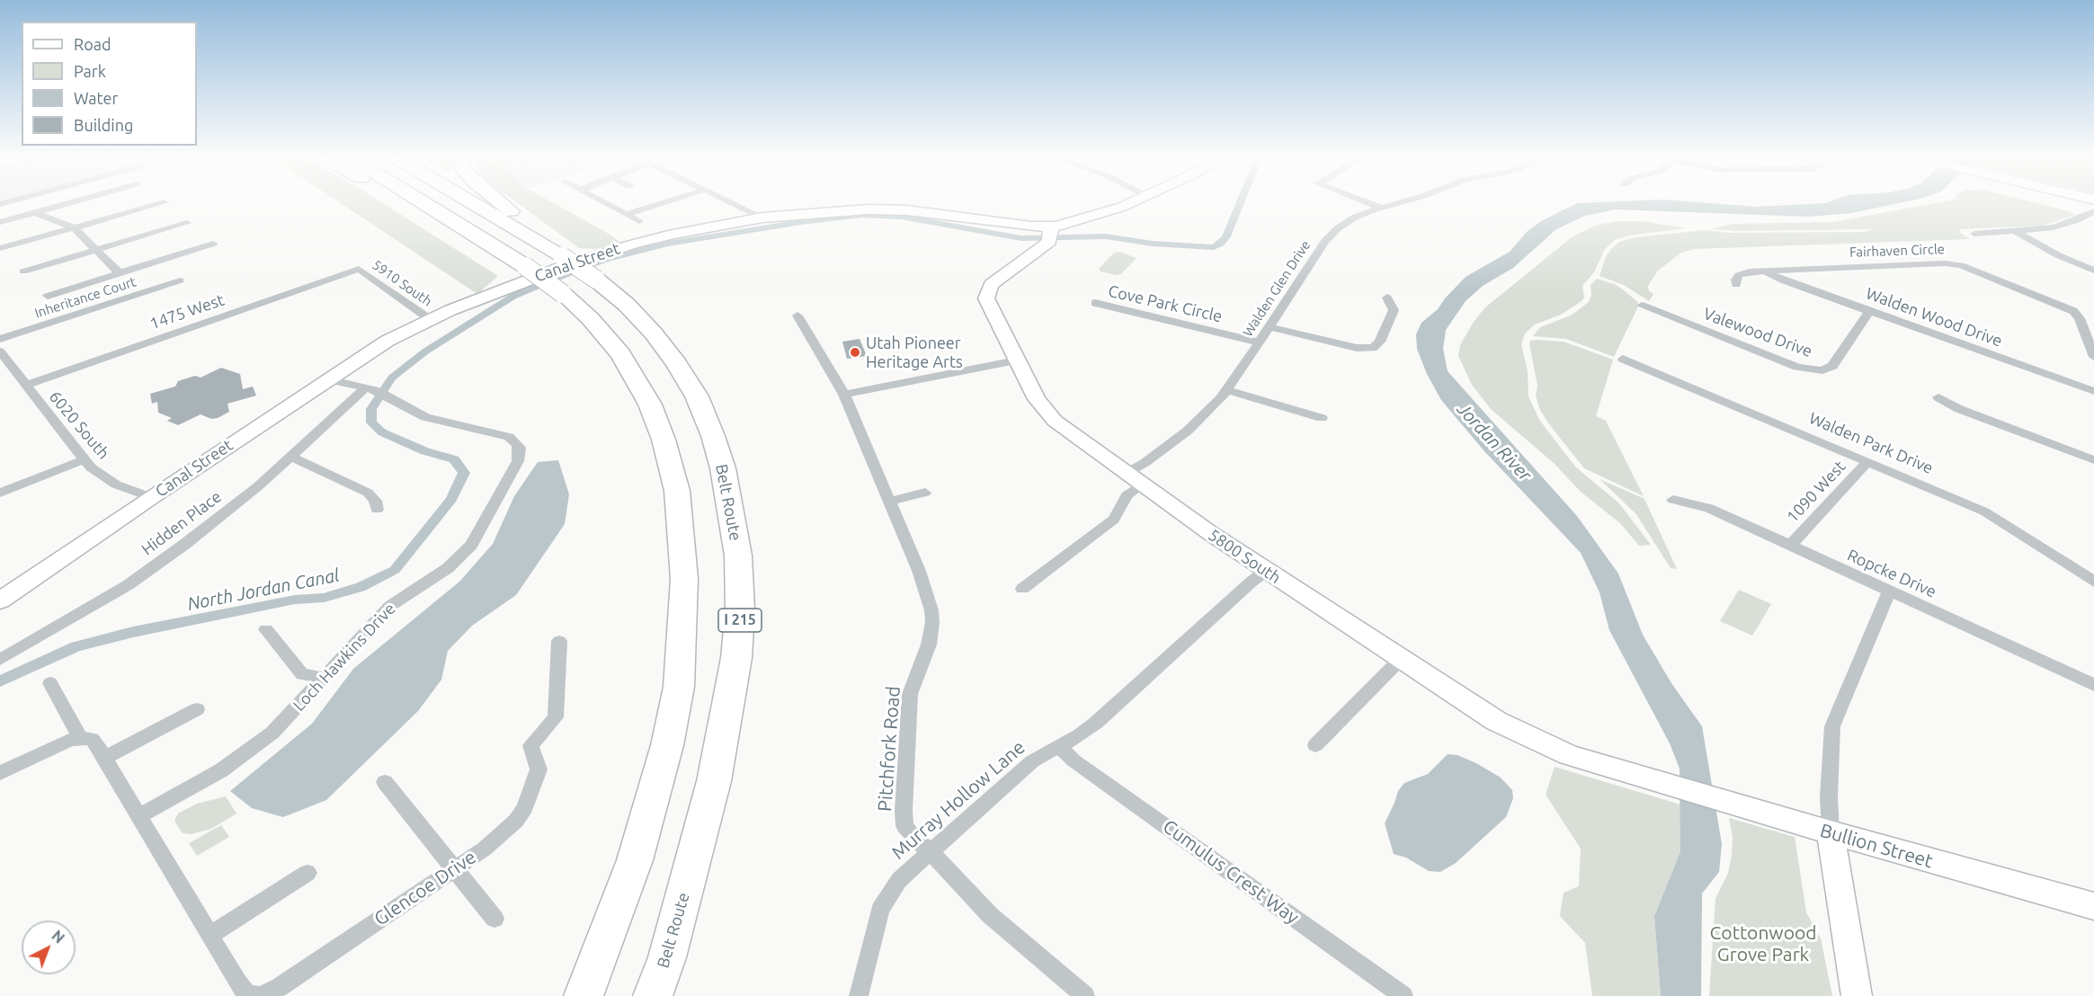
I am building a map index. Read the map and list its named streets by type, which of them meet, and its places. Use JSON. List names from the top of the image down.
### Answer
{
  "streets": {
    "highway": ["Belt Route", "I 215"],
    "street": [
      "Fairhaven Circle",
      "Canal Street",
      "5910 South",
      "Walden Glen Drive",
      "Inheritance Court",
      "Cove Park Circle",
      "1475 West",
      "Walden Wood Drive",
      "Valewood Drive",
      "6020 South",
      "Walden Park Drive",
      "1090 West",
      "Hidden Place",
      "5800 South",
      "Ropcke Drive",
      "Loch Hawkins Drive",
      "Pitchfork Road",
      "Murray Hollow Lane",
      "Bullion Street",
      "Cumulus Crest Way",
      "Glencoe Drive"
    ]
  },
  "crossings": [
    ["Fairhaven Circle", "Walden Wood Drive"],
    ["Canal Street", "5910 South"],
    ["Canal Street", "6020 South"],
    ["Canal Street", "5800 South"],
    ["Canal Street", "Loch Hawkins Drive"],
    ["5910 South", "1475 West"],
    ["Walden Glen Drive", "Cove Park Circle"],
    ["Walden Glen Drive", "5800 South"],
    ["1475 West", "6020 South"],
    ["Walden Wood Drive", "Valewood Drive"],
    ["Walden Park Drive", "1090 West"],
    ["1090 West", "Ropcke Drive"],
    ["Hidden Place", "Loch Hawkins Drive"],
    ["5800 South", "Murray Hollow Lane"],
    ["5800 South", "Bullion Street"],
    ["Loch Hawkins Drive", "Glencoe Drive"],
    ["Pitchfork Road", "Murray Hollow Lane"],
    ["Murray Hollow Lane", "Cumulus Crest Way"]
  ],
  "water": ["Jordan River", "North Jordan Canal"],
  "parks": ["Cottonwood Grove Park"],
  "places": ["Utah Pioneer Heritage Arts"],
  "legend": [
    "Road",
    "Park",
    "Water",
    "Building"
  ],
  "north": "top right"
}
